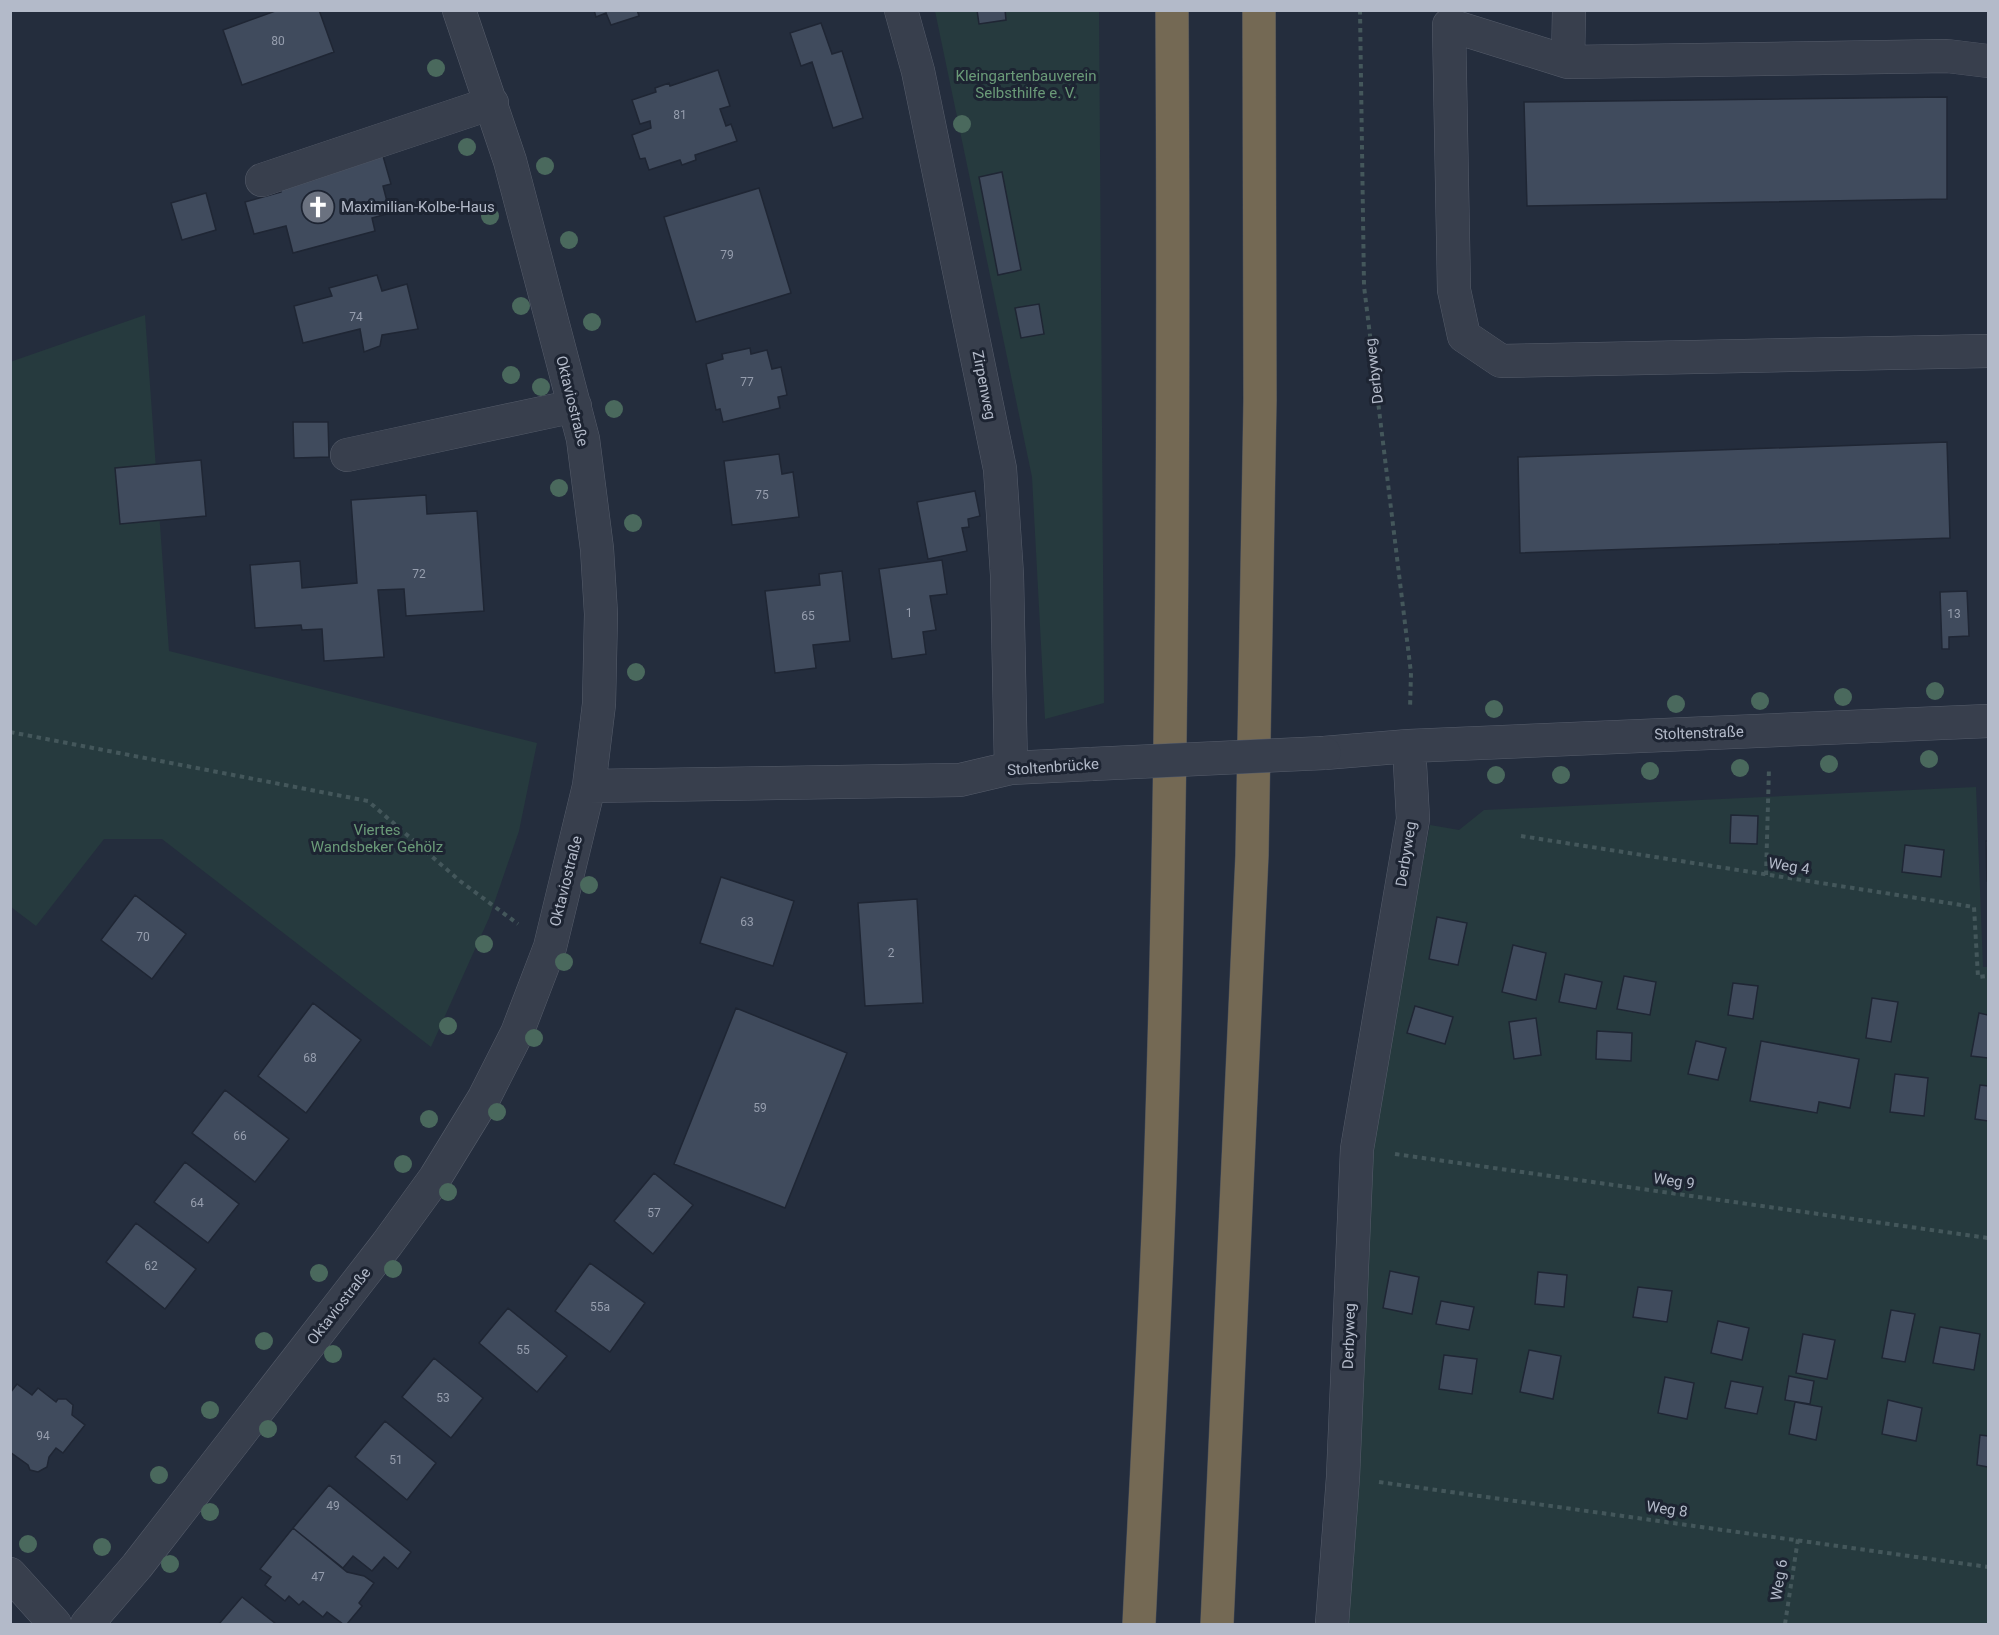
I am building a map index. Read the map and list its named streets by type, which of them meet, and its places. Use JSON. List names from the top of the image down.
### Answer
{
  "streets": {
    "street": [
      "Derbyweg",
      "Zirpenweg",
      "Oktaviostraße",
      "Stoltenstraße",
      "Stoltenbrücke"
    ],
    "path": [
      "Weg 4",
      "Weg 9",
      "Weg 8",
      "Weg 6"
    ]
  },
  "crossings": [
    ["Derbyweg", "Stoltenstraße"],
    ["Derbyweg", "Stoltenbrücke"],
    ["Derbyweg", "Weg 9"],
    ["Derbyweg", "Weg 8"],
    ["Zirpenweg", "Stoltenbrücke"],
    ["Oktaviostraße", "Stoltenbrücke"],
    ["Stoltenstraße", "Stoltenbrücke"],
    ["Weg 8", "Weg 6"]
  ],
  "parks": ["Kleingartenbauverein Selbsthilfe e. V.", "Viertes Wandsbeker Gehölz"],
  "places": {
    "church": ["Maximilian-Kolbe-Haus"]
  },
  "house_numbers": [
    "80",
    "81",
    "79",
    "74",
    "77",
    "75",
    "72",
    "1",
    "13",
    "65",
    "63",
    "70",
    "2",
    "68",
    "59",
    "66",
    "64",
    "57",
    "62",
    "55a",
    "55",
    "53",
    "94",
    "51",
    "49",
    "47"
  ]
}
